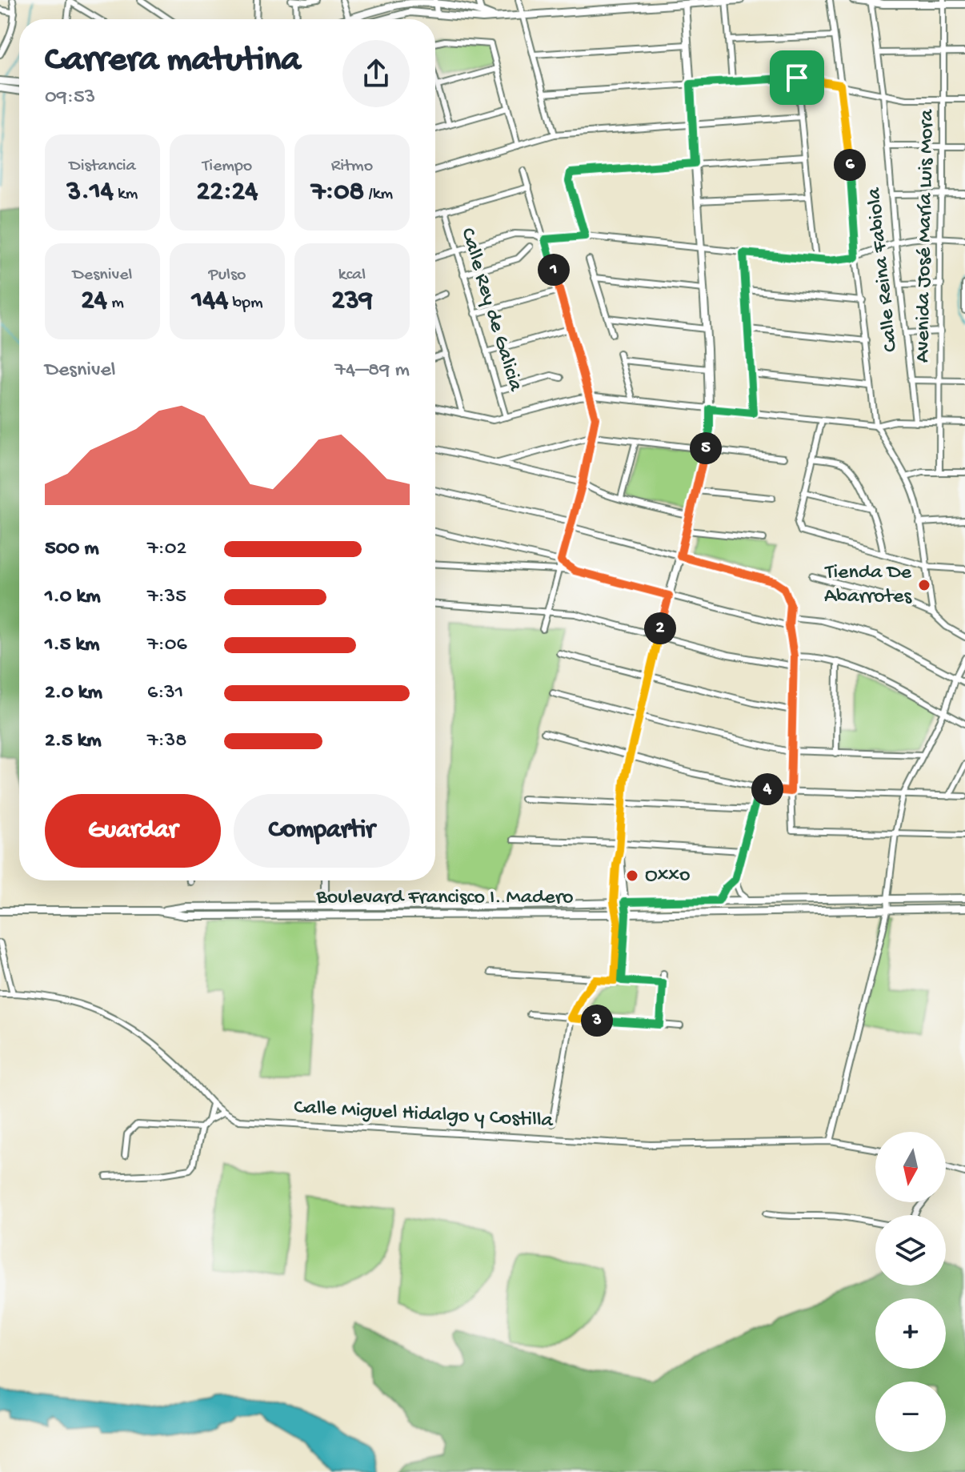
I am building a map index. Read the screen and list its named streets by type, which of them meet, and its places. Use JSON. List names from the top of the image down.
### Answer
{
  "streets": {
    "main road": ["Boulevard Francisco I. Madero"],
    "street": [
      "Avenida José María Luis Mora",
      "Calle Reina Fabiola",
      "Calle Rey de Galicia",
      "Calle Miguel Hidalgo y Costilla"
    ]
  },
  "places": ["Tienda De Abarrotes", "Oxxo"],
  "north": "bottom",
  "page": {
    "heading": ["Carrera matutina", "09:53"],
    "stats": [
      ["Distancia", "3.14 km"],
      ["Tiempo", "22:24"],
      ["Ritmo", "7:08 /km"],
      ["Desnivel", "24 m"],
      ["Pulso", "144 bpm"],
      ["kcal", "239"]
    ],
    "pins": [
      "6",
      "1",
      "5",
      "2",
      "4",
      "3"
    ],
    "chart": ["Desnivel", "74–89 m"],
    "list": [
      {
        "name": "500 m",
        "note": "7:02"
      },
      {
        "name": "1.0 km",
        "note": "7:35"
      },
      {
        "name": "1.5 km",
        "note": "7:06"
      },
      {
        "name": "2.0 km",
        "note": "6:31"
      },
      {
        "name": "2.5 km",
        "note": "7:38"
      }
    ],
    "buttons": ["Guardar", "Compartir"],
    "map_buttons": ["+", "−"]
  }
}
